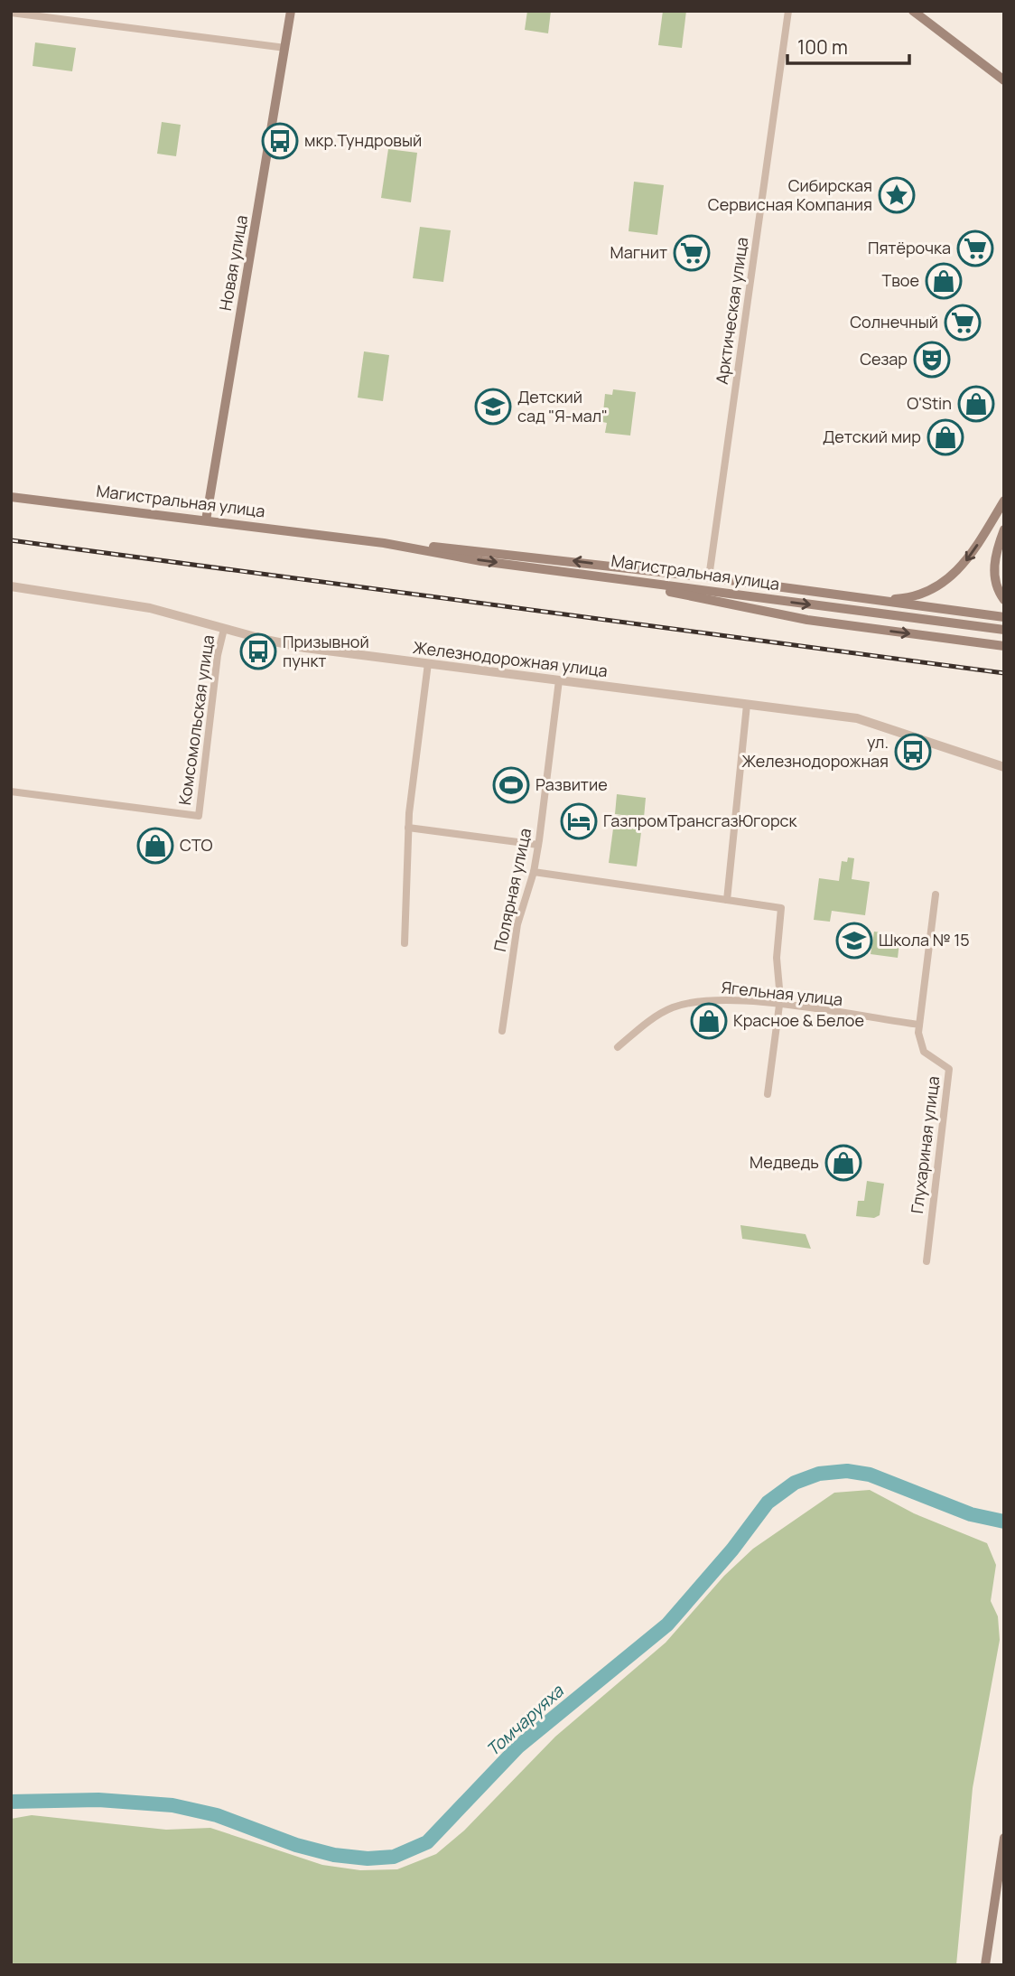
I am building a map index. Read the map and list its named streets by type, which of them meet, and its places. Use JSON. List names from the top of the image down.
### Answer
{
  "streets": {
    "main road": ["Новая улица", "Магистральная улица"],
    "street": [
      "Арктическая улица",
      "Железнодорожная улица",
      "Комсомольская улица",
      "Полярная улица",
      "Ягельная улица",
      "Глухариная улица"
    ]
  },
  "crossings": [
    ["Новая улица", "Магистральная улица"],
    ["Арктическая улица", "Магистральная улица"],
    ["Железнодорожная улица", "Комсомольская улица"],
    ["Железнодорожная улица", "Полярная улица"],
    ["Ягельная улица", "Глухариная улица"]
  ],
  "water": ["Томчаруяха"],
  "places": {
    "bus stop": ["мкр.Тундровый", "Призывной пункт", "ул. Железнодорожная"],
    "place": ["Сибирская Сервисная Компания"],
    "supermarket": ["Пятёрочка", "Магнит", "Солнечный"],
    "shop": [
      "Твое",
      "O'Stin",
      "Детский мир",
      "СТО",
      "Красное & Белое",
      "Медведь"
    ],
    "theatre": ["Сезар"],
    "school or university": ["Детский сад \"Я-мал\"", "Школа № 15"],
    "sports": ["Развитие"],
    "hotel": ["ГазпромТрансгазЮгорск"]
  },
  "scale_bar": "100 m"
}
